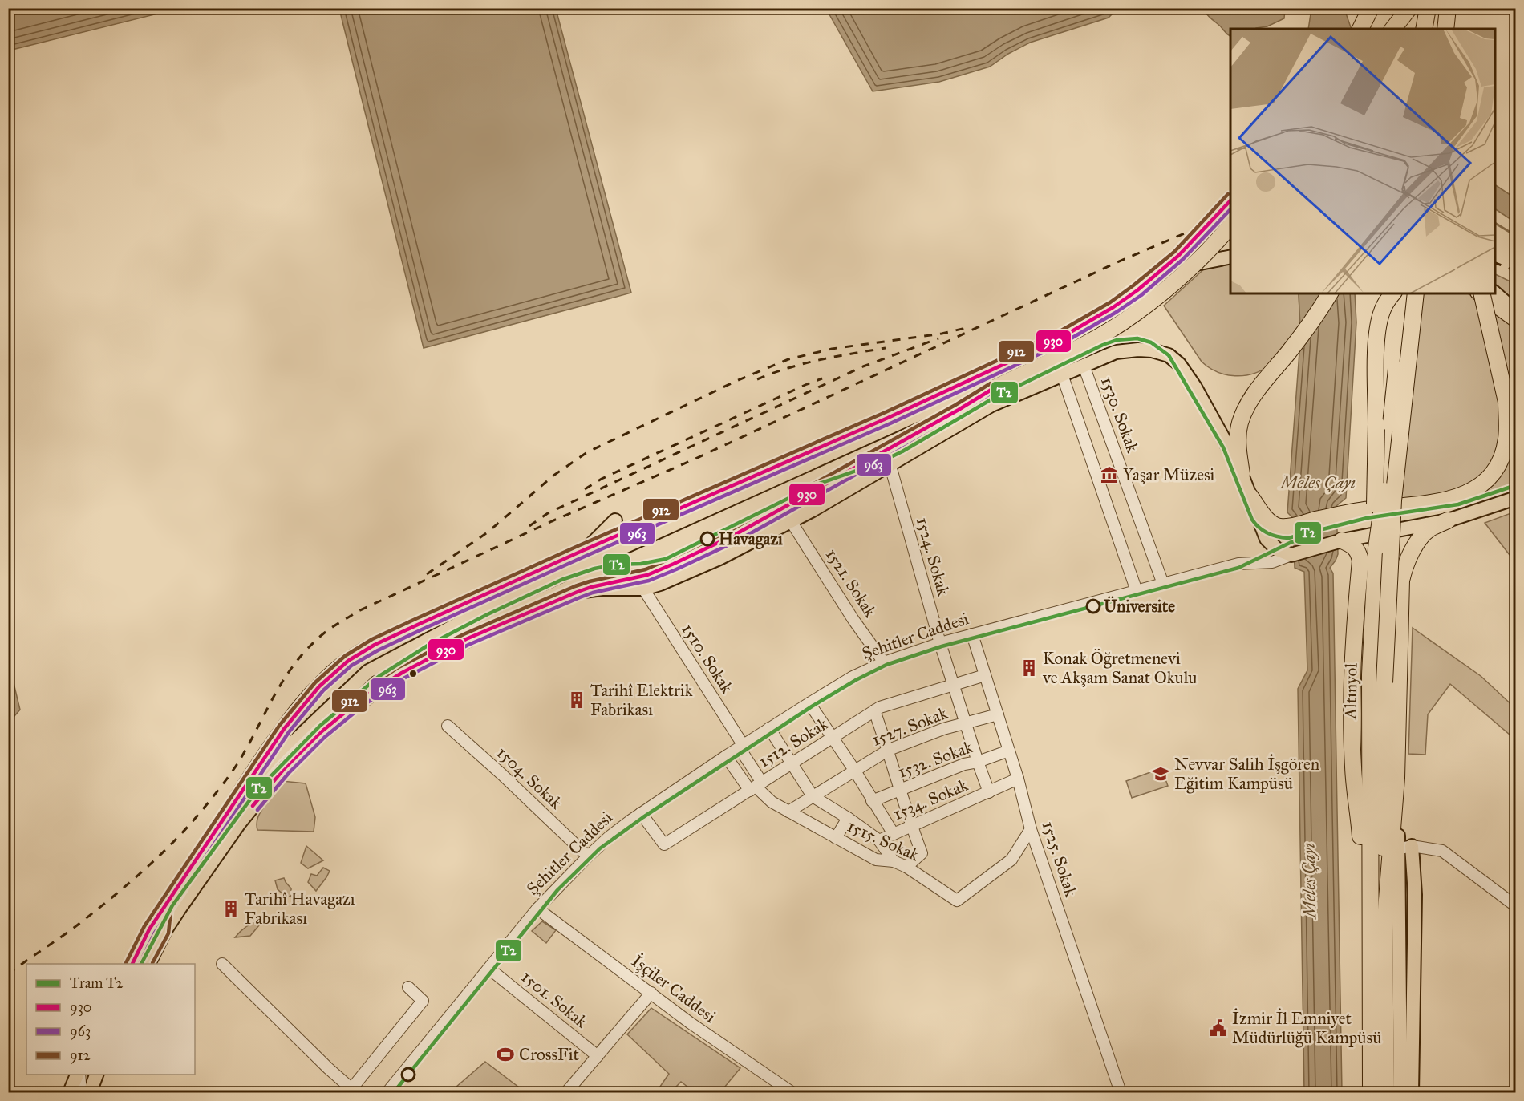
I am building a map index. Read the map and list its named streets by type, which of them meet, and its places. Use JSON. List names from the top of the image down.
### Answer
{
  "streets": {
    "highway": ["Altınyol"],
    "main road": ["Şehitler Caddesi"],
    "street": [
      "1530. Sokak",
      "1524. Sokak",
      "1521. Sokak",
      "1510. Sokak",
      "1527. Sokak",
      "1512. Sokak",
      "1532. Sokak",
      "1504. Sokak",
      "1534. Sokak",
      "1515. Sokak",
      "1525. Sokak",
      "İşçiler Caddesi",
      "1501. Sokak"
    ]
  },
  "crossings": [
    ["1530. Sokak", "Şehitler Caddesi"],
    ["1524. Sokak", "Şehitler Caddesi"],
    ["1524. Sokak", "1527. Sokak"],
    ["1524. Sokak", "1512. Sokak"],
    ["1524. Sokak", "1532. Sokak"],
    ["1524. Sokak", "1534. Sokak"],
    ["1521. Sokak", "Şehitler Caddesi"],
    ["Şehitler Caddesi", "1510. Sokak"],
    ["Şehitler Caddesi", "1512. Sokak"],
    ["Şehitler Caddesi", "1504. Sokak"],
    ["Şehitler Caddesi", "1515. Sokak"],
    ["Şehitler Caddesi", "1525. Sokak"],
    ["Şehitler Caddesi", "İşçiler Caddesi"],
    ["Şehitler Caddesi", "1501. Sokak"],
    ["1510. Sokak", "1512. Sokak"],
    ["1510. Sokak", "1515. Sokak"],
    ["1527. Sokak", "1515. Sokak"],
    ["1527. Sokak", "1525. Sokak"],
    ["1512. Sokak", "1515. Sokak"],
    ["1512. Sokak", "1525. Sokak"],
    ["1532. Sokak", "1525. Sokak"],
    ["1534. Sokak", "1515. Sokak"],
    ["1534. Sokak", "1525. Sokak"],
    ["1515. Sokak", "1525. Sokak"]
  ],
  "water": ["Meles Çayı"],
  "places": {
    "museum": ["Yaşar Müzesi"],
    "other": ["Havagazı", "Üniversite"],
    "building": ["Konak Öğretmenevi ve Akşam Sanat Okulu", "Tarihî Elektrik Fabrikası", "Tarihî Havagazı Fabrikası"],
    "school or university": ["Nevvar Salih İşgören Eğitim Kampüsü"],
    "public building": ["İzmir İl Emniyet Müdürlüğü Kampüsü"],
    "sports": ["CrossFit"]
  },
  "lines": [
    "transit line 912",
    "transit line 930",
    "transit line 963",
    "tram line T2"
  ],
  "legend": [
    "Tram T2",
    "930",
    "963",
    "912"
  ]
}
